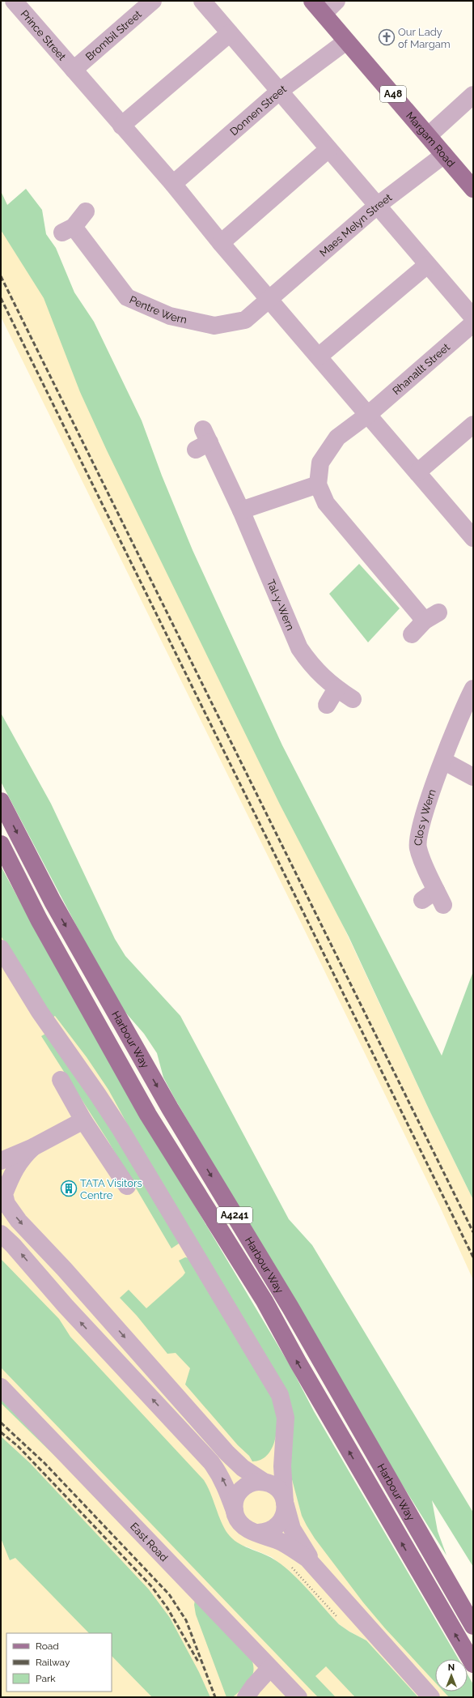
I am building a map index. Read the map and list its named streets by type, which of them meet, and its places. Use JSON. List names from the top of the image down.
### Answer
{
  "streets": {
    "main road": [
      "A48",
      "Margam Road",
      "Harbour Way",
      "A4241"
    ],
    "street": [
      "Prince Street",
      "Brombil Street",
      "Donnen Street",
      "Maes Melyn Street",
      "Pentre Wern",
      "Rhanallt Street",
      "Tal-y-Wern",
      "Clos y Wern",
      "East Road"
    ]
  },
  "crossings": [
    ["Prince Street", "Brombil Street"],
    ["Prince Street", "Donnen Street"],
    ["Prince Street", "Maes Melyn Street"],
    ["Prince Street", "Pentre Wern"],
    ["Prince Street", "Rhanallt Street"],
    ["Donnen Street", "Margam Road"],
    ["Margam Road", "Maes Melyn Street"],
    ["Maes Melyn Street", "Pentre Wern"]
  ],
  "places": {
    "church": ["Our Lady of Margam"],
    "building": ["TATA Visitors Centre"]
  },
  "legend": ["Road", "Railway", "Park"],
  "north": "top"
}
